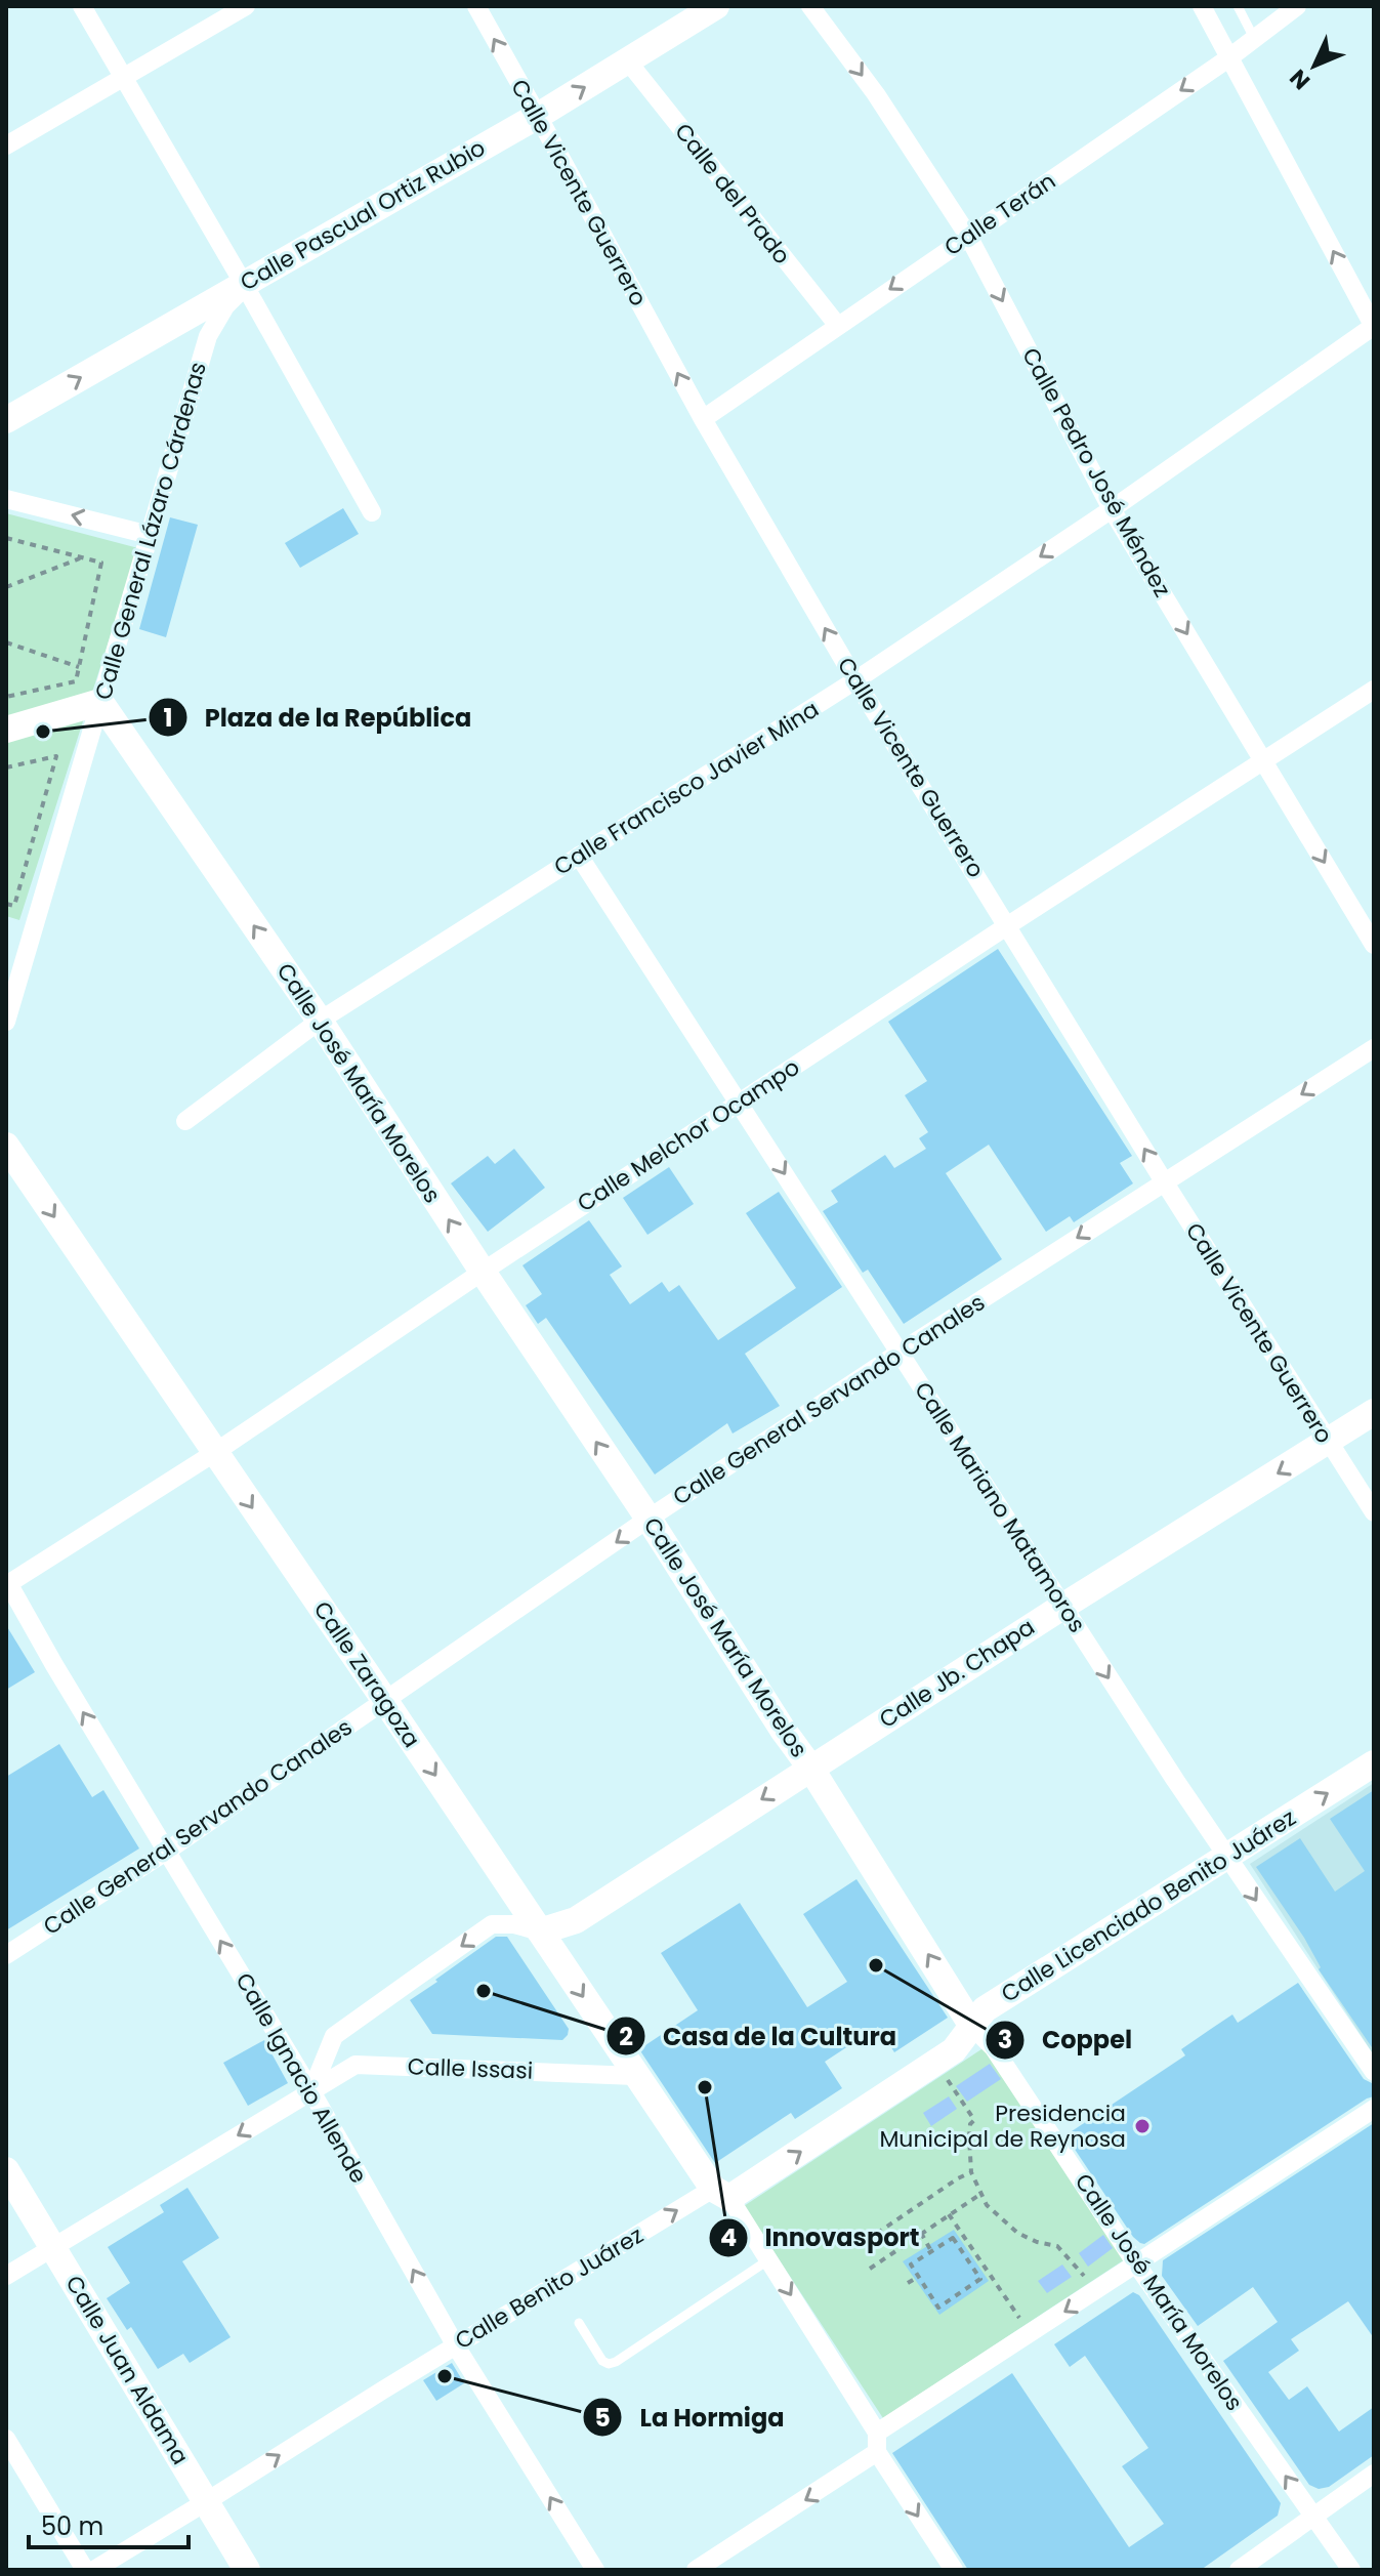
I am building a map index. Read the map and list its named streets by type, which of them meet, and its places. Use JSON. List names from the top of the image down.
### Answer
{
  "streets": {
    "main road": [
      "Calle Pascual Ortiz Rubio",
      "Calle José María Morelos",
      "Calle Jb. Chapa",
      "Calle Zaragoza",
      "Calle Licenciado Benito Juárez",
      "Calle Juan Aldama"
    ],
    "street": [
      "Calle Vicente Guerrero",
      "Calle del Prado",
      "Calle Terán",
      "Calle Pedro José Méndez",
      "Calle General Lázaro Cárdenas",
      "Calle Francisco Javier Mina",
      "Calle Melchor Ocampo",
      "Calle General Servando Canales",
      "Calle Mariano Matamoros",
      "Calle Issasi",
      "Calle Ignacio Allende",
      "Calle Benito Juárez"
    ]
  },
  "crossings": [
    ["Calle Vicente Guerrero", "Calle Terán"],
    ["Calle Vicente Guerrero", "Calle Pascual Ortiz Rubio"],
    ["Calle Vicente Guerrero", "Calle Francisco Javier Mina"],
    ["Calle Vicente Guerrero", "Calle Melchor Ocampo"],
    ["Calle Vicente Guerrero", "Calle General Servando Canales"],
    ["Calle Vicente Guerrero", "Calle Jb. Chapa"],
    ["Calle del Prado", "Calle Terán"],
    ["Calle del Prado", "Calle Pascual Ortiz Rubio"],
    ["Calle Terán", "Calle Pedro José Méndez"],
    ["Calle Pascual Ortiz Rubio", "Calle General Lázaro Cárdenas"],
    ["Calle Pedro José Méndez", "Calle Francisco Javier Mina"],
    ["Calle Pedro José Méndez", "Calle Melchor Ocampo"],
    ["Calle General Lázaro Cárdenas", "Calle José María Morelos"],
    ["Calle Francisco Javier Mina", "Calle José María Morelos"],
    ["Calle Francisco Javier Mina", "Calle Mariano Matamoros"],
    ["Calle José María Morelos", "Calle Melchor Ocampo"],
    ["Calle José María Morelos", "Calle General Servando Canales"],
    ["Calle José María Morelos", "Calle Jb. Chapa"],
    ["Calle José María Morelos", "Calle Licenciado Benito Juárez"],
    ["Calle Melchor Ocampo", "Calle Mariano Matamoros"],
    ["Calle Melchor Ocampo", "Calle Zaragoza"],
    ["Calle Melchor Ocampo", "Calle Ignacio Allende"],
    ["Calle General Servando Canales", "Calle Mariano Matamoros"],
    ["Calle General Servando Canales", "Calle Zaragoza"],
    ["Calle General Servando Canales", "Calle Ignacio Allende"],
    ["Calle Mariano Matamoros", "Calle Jb. Chapa"],
    ["Calle Mariano Matamoros", "Calle Licenciado Benito Juárez"],
    ["Calle Jb. Chapa", "Calle Zaragoza"],
    ["Calle Zaragoza", "Calle Licenciado Benito Juárez"],
    ["Calle Zaragoza", "Calle Issasi"],
    ["Calle Zaragoza", "Calle Benito Juárez"],
    ["Calle Licenciado Benito Juárez", "Calle Benito Juárez"],
    ["Calle Issasi", "Calle Ignacio Allende"],
    ["Calle Issasi", "Calle Juan Aldama"],
    ["Calle Ignacio Allende", "Calle Benito Juárez"],
    ["Calle Benito Juárez", "Calle Juan Aldama"]
  ],
  "one_way": [
    "Calle Vicente Guerrero",
    "Calle Terán",
    "Calle Pascual Ortiz Rubio",
    "Calle Pedro José Méndez",
    "Calle José María Morelos",
    "Calle General Servando Canales",
    "Calle Mariano Matamoros",
    "Calle Jb. Chapa",
    "Calle Zaragoza",
    "Calle Licenciado Benito Juárez",
    "Calle Issasi",
    "Calle Ignacio Allende",
    "Calle Benito Juárez"
  ],
  "places": [
    "Plaza de la República",
    "Coppel",
    "Casa de la Cultura",
    "Innovasport",
    "Presidencia Municipal de Reynosa",
    "La Hormiga"
  ],
  "scale_bar": "50 m",
  "north": "bottom left"
}
